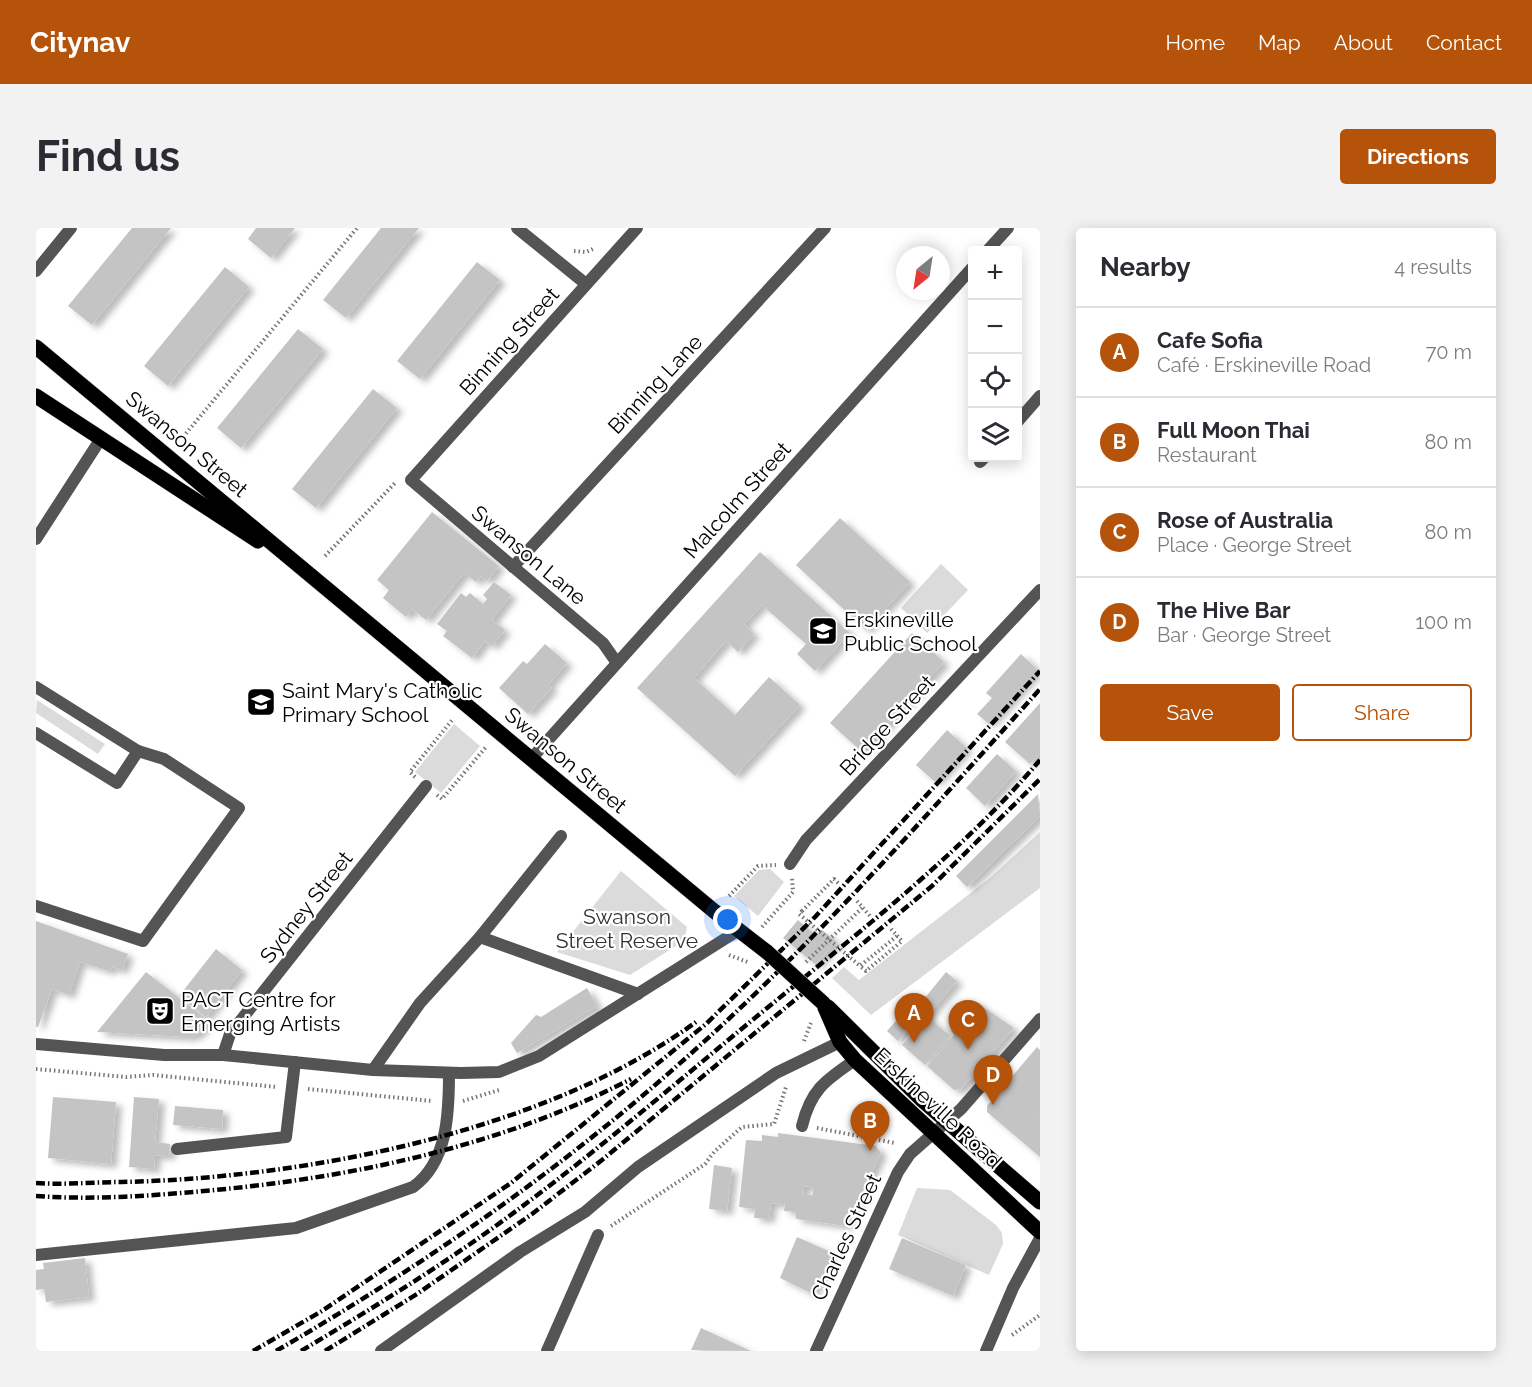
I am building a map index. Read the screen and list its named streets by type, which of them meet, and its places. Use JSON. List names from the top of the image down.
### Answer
{
  "streets": {
    "main road": ["Swanson Street", "Erskineville Road"],
    "street": [
      "Binning Street",
      "Binning Lane",
      "Malcolm Street",
      "Swanson Lane",
      "Bridge Street",
      "Sydney Street",
      "Charles Street"
    ]
  },
  "crossings": [
    ["Binning Street", "Swanson Lane"],
    ["Binning Lane", "Swanson Lane"],
    ["Swanson Street", "Malcolm Street"],
    ["Swanson Street", "Erskineville Road"],
    ["Malcolm Street", "Swanson Lane"],
    ["Erskineville Road", "Charles Street"]
  ],
  "parks": ["Swanson Street Reserve"],
  "places": {
    "school or university": ["Erskineville Public School", "Saint Mary's Catholic Primary School"],
    "theatre": ["PACT Centre for Emerging Artists"]
  },
  "north": "bottom left",
  "page": {
    "header": "Citynav",
    "nav": [
      "Home",
      "Map",
      "About",
      "Contact"
    ],
    "buttons": [
      "Directions",
      ["Save", "Share"]
    ],
    "title": "Find us",
    "heading": ["Nearby", "4 results"],
    "map_buttons": ["+", "−"],
    "list": [
      {
        "mark": "A",
        "name": "Cafe Sofia",
        "note": "Café · Erskineville Road",
        "value": "70 m"
      },
      {
        "mark": "B",
        "name": "Full Moon Thai",
        "note": "Restaurant",
        "value": "80 m"
      },
      {
        "mark": "C",
        "name": "Rose of Australia",
        "note": "Place · George Street",
        "value": "80 m"
      },
      {
        "mark": "D",
        "name": "The Hive Bar",
        "note": "Bar · George Street",
        "value": "100 m"
      }
    ],
    "pins": [
      "A",
      "C",
      "D",
      "B"
    ]
  }
}
